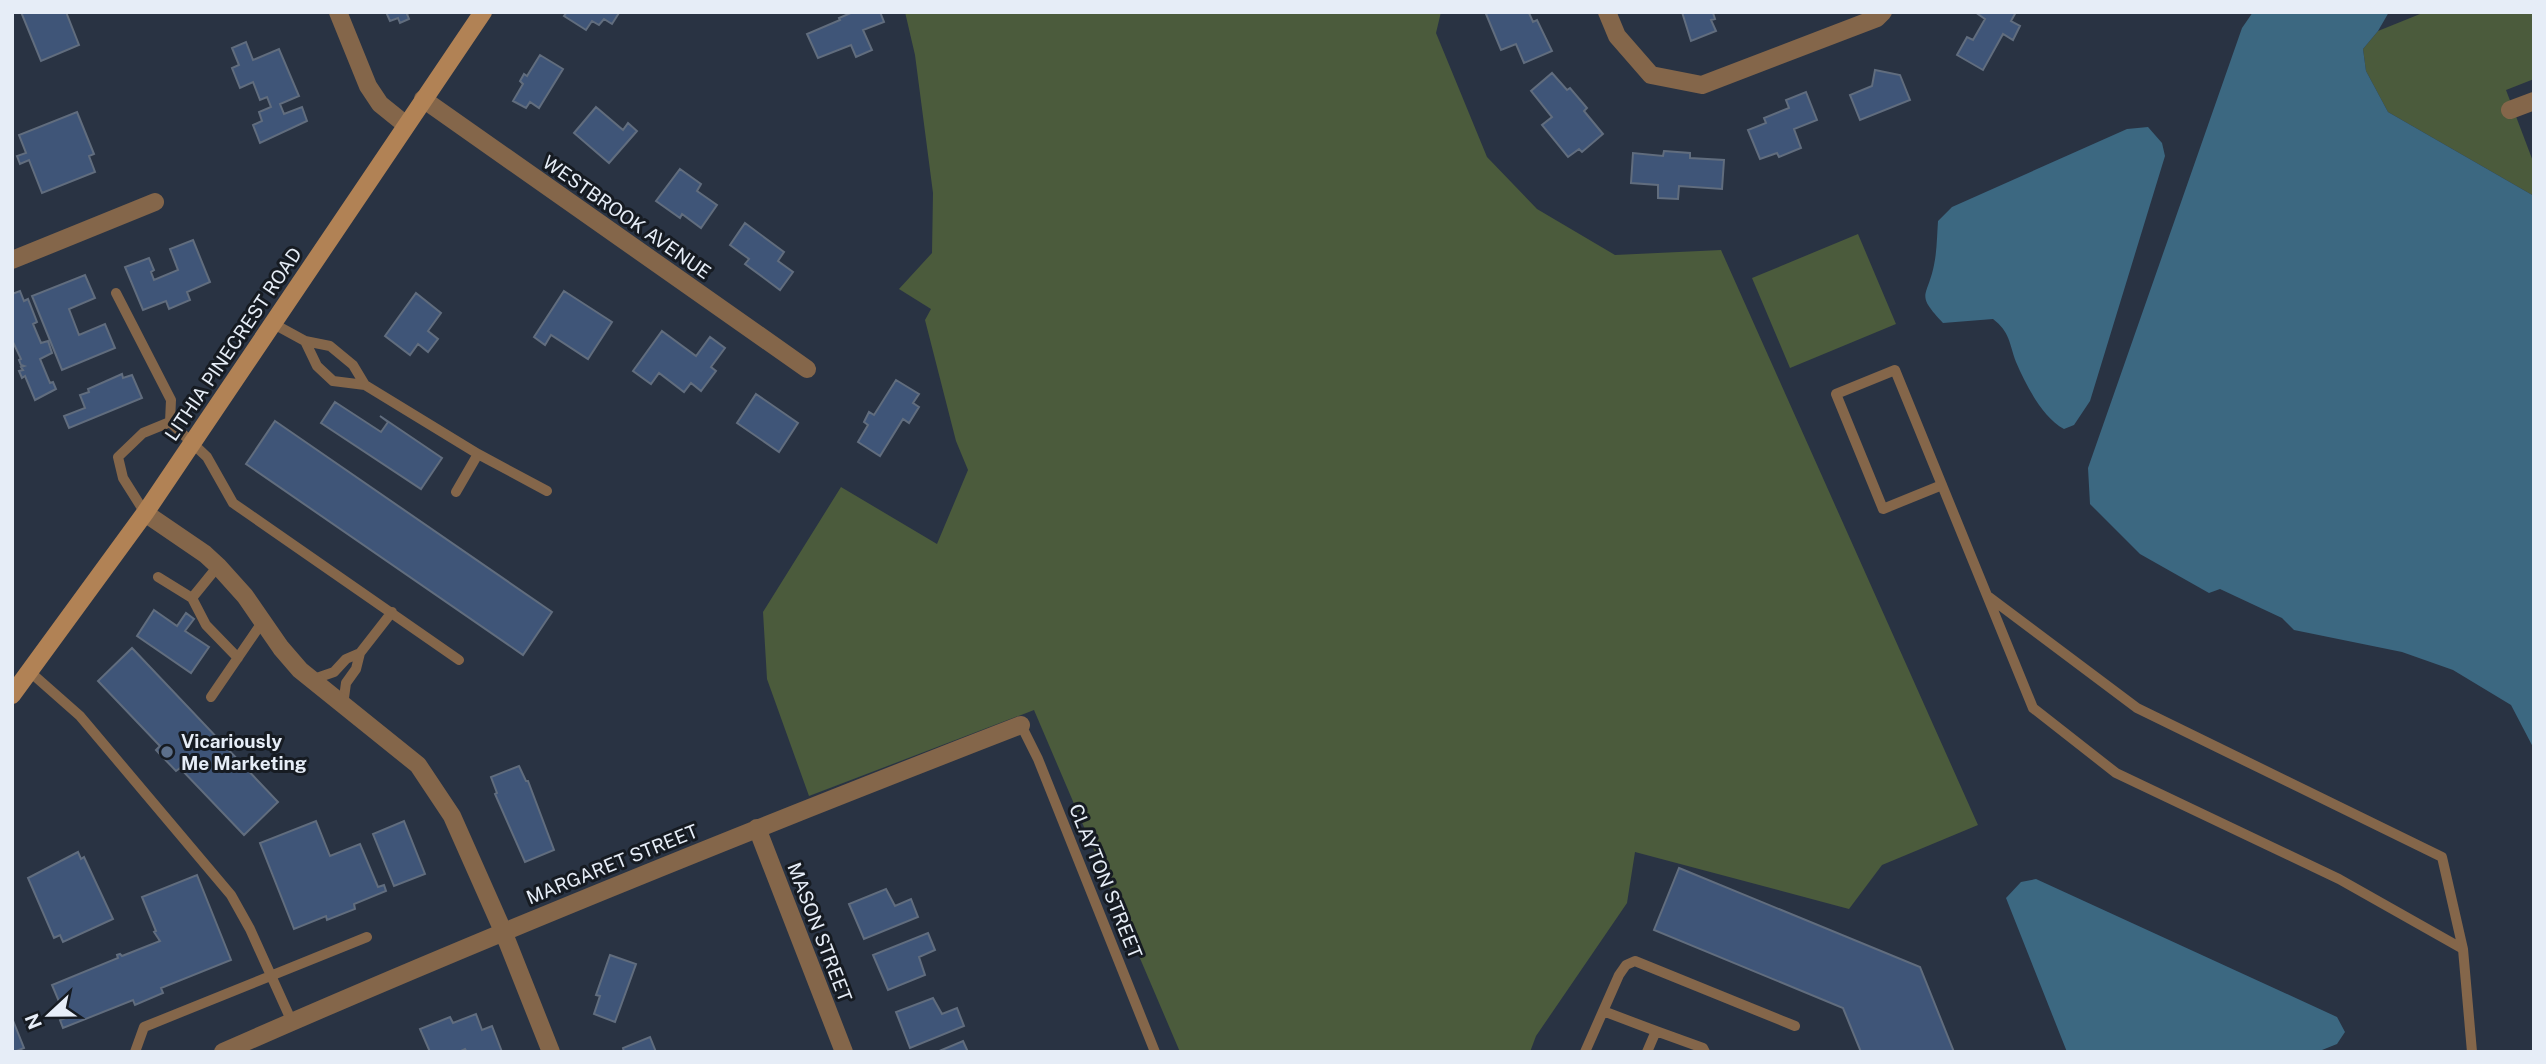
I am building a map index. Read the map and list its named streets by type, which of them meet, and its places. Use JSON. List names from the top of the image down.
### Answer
{
  "streets": {
    "main road": ["LITHIA PINECREST ROAD"],
    "street": ["WESTBROOK AVENUE", "MARGARET STREET", "MASON STREET"],
    "lane": ["CLAYTON STREET"]
  },
  "crossings": [
    ["WESTBROOK AVENUE", "LITHIA PINECREST ROAD"],
    ["MARGARET STREET", "CLAYTON STREET"],
    ["MARGARET STREET", "MASON STREET"]
  ],
  "places": ["Vicariously Me Marketing"],
  "north": "left"
}
